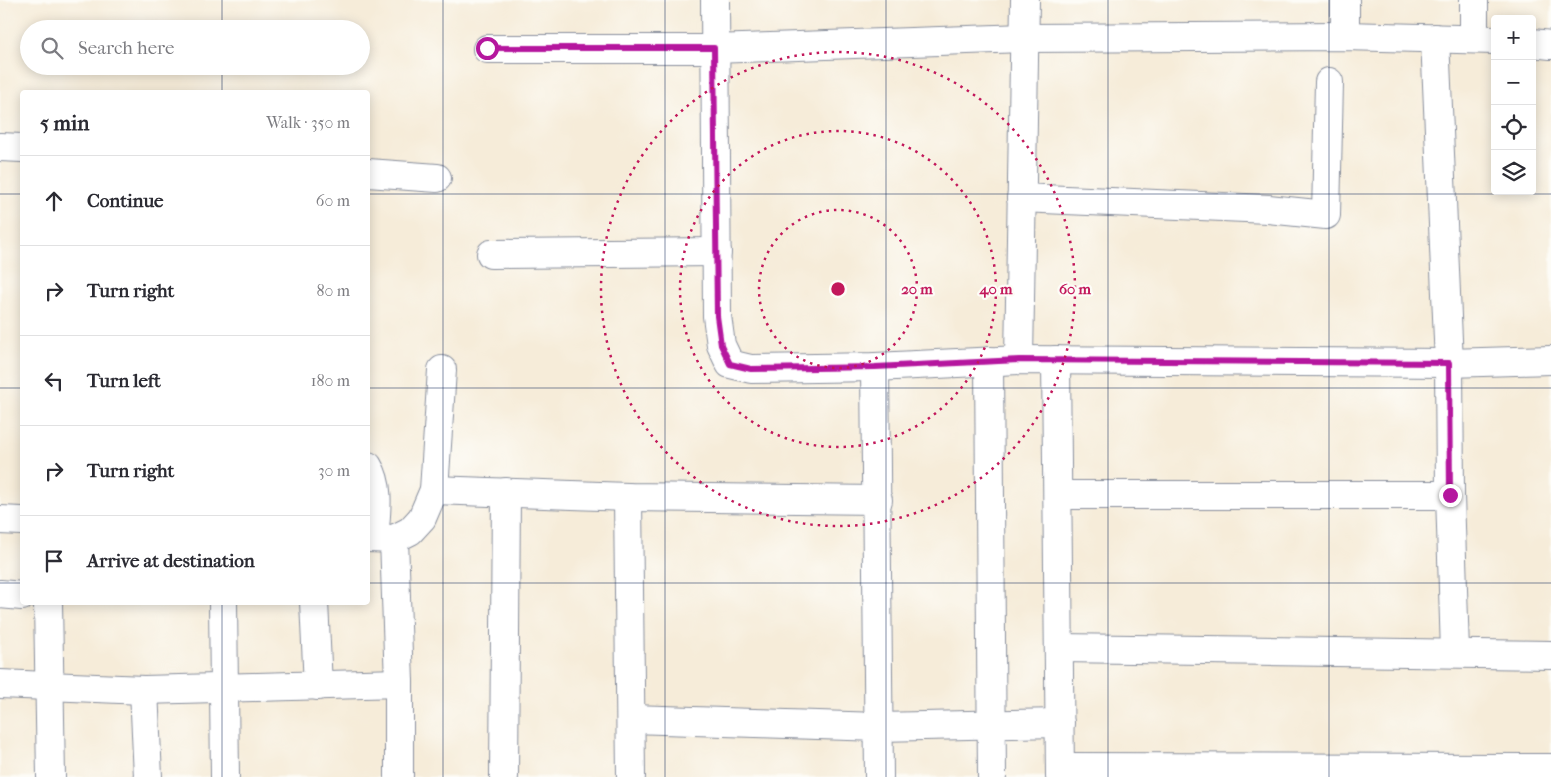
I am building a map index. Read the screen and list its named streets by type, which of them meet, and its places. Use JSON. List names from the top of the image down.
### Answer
{
  "page": {
    "map_buttons": ["+", "−"],
    "search": "Search here",
    "heading": ["5 min", "Walk · 350 m"],
    "list": [
      ["Continue", "60 m"],
      ["Turn right", "80 m"],
      ["Turn left", "180 m"],
      ["Turn right", "30 m"],
      "Arrive at destination"
    ]
  },
  "rings": ["20 m", "40 m", "60 m"]
}
